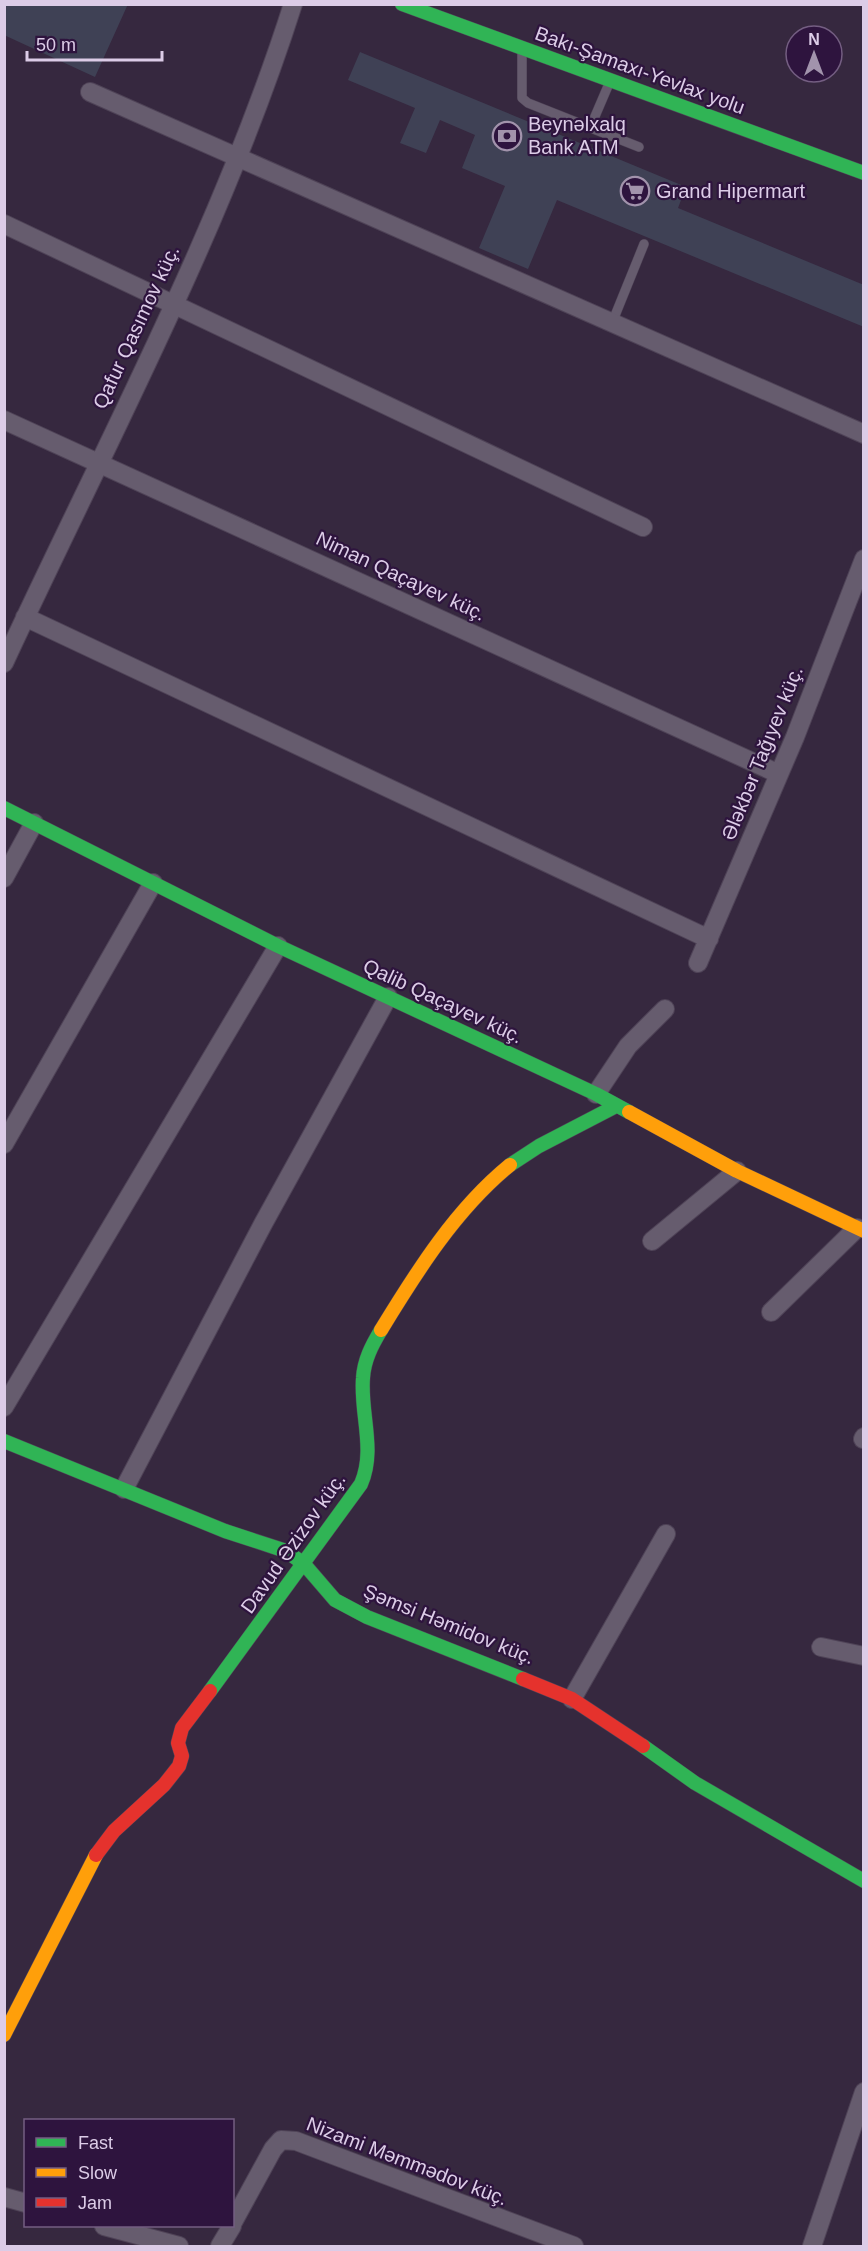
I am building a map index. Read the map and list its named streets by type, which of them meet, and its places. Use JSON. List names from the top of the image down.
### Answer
{
  "streets": {
    "main road": [
      "Bakı-Şamaxı-Yevlax yolu",
      "Qalib Qaçayev küç.",
      "Davud Əzizov küç.",
      "Şəmsi Həmidov küç."
    ],
    "street": [
      "Qafur Qasımov küç.",
      "Niman Qaçayev küç.",
      "Ələkbər Tağıyev küç.",
      "Nizami Məmmədov küç."
    ]
  },
  "crossings": [
    ["Qafur Qasımov küç.", "Niman Qaçayev küç."],
    ["Niman Qaçayev küç.", "Ələkbər Tağıyev küç."],
    ["Qalib Qaçayev küç.", "Davud Əzizov küç."],
    ["Davud Əzizov küç.", "Şəmsi Həmidov küç."]
  ],
  "places": {
    "bank": ["Beynəlxalq Bank ATM"],
    "supermarket": ["Grand Hipermart"]
  },
  "legend": ["Fast", "Slow", "Jam"],
  "scale_bar": "50 m",
  "north": "top"
}
